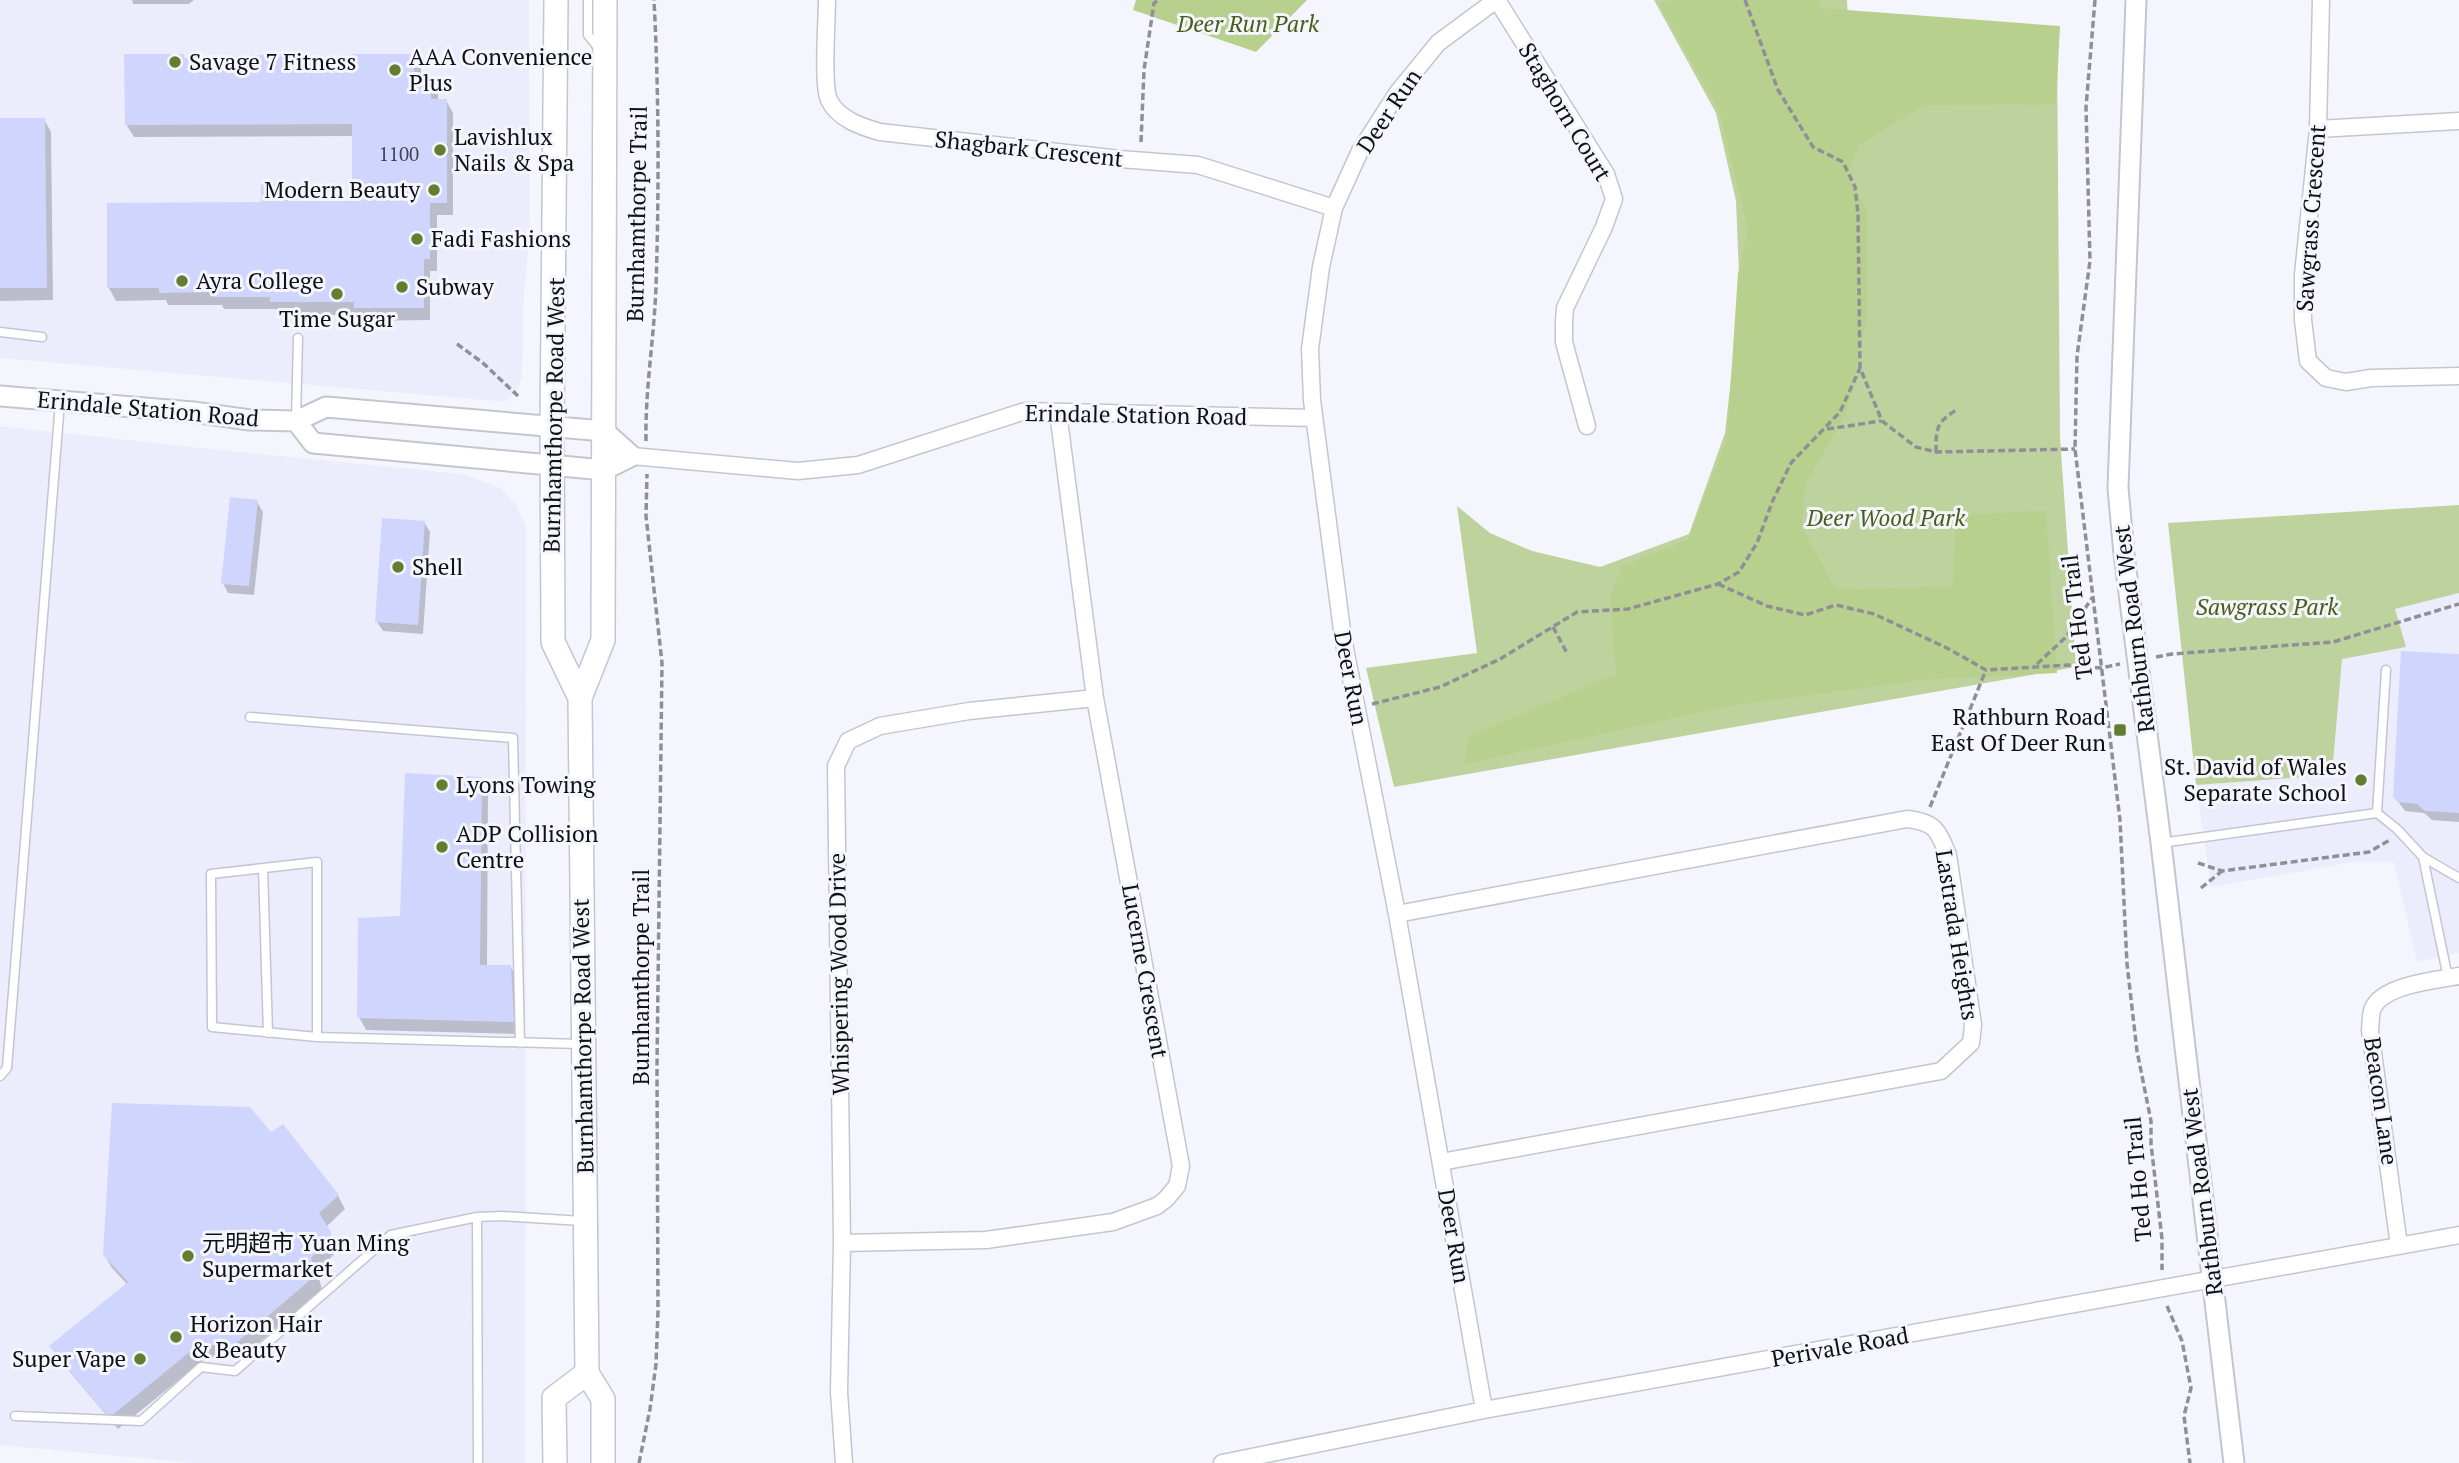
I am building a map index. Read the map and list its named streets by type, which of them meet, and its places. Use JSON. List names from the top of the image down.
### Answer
{
  "streets": {
    "main road": ["Burnhamthorpe Road West"],
    "street": [
      "Deer Run",
      "Staghorn Court",
      "Shagbark Crescent",
      "Sawgrass Crescent",
      "Erindale Station Road",
      "Rathburn Road West",
      "Lastrada Heights",
      "Lucerne Crescent",
      "Whispering Wood Drive",
      "Beacon Lane",
      "Perivale Road"
    ],
    "path": ["Burnhamthorpe Trail", "Ted Ho Trail"]
  },
  "crossings": [
    ["Deer Run", "Staghorn Court"],
    ["Deer Run", "Shagbark Crescent"],
    ["Deer Run", "Erindale Station Road"],
    ["Deer Run", "Lastrada Heights"],
    ["Deer Run", "Perivale Road"],
    ["Erindale Station Road", "Burnhamthorpe Road West"],
    ["Erindale Station Road", "Lucerne Crescent"],
    ["Rathburn Road West", "Perivale Road"],
    ["Lucerne Crescent", "Whispering Wood Drive"],
    ["Beacon Lane", "Perivale Road"]
  ],
  "parks": ["Deer Run Park", "Deer Wood Park", "Sawgrass Park"],
  "places": {
    "other": [
      "Savage 7 Fitness",
      "AAA Convenience Plus",
      "Lavishlux Nails & Spa",
      "Modern Beauty",
      "Fadi Fashions",
      "Ayra College",
      "Subway",
      "Time Sugar",
      "Shell",
      "St. David of Wales Separate School",
      "Lyons Towing",
      "ADP Collision Centre",
      "元明超市 Yuan Ming Supermarket",
      "Horizon Hair & Beauty",
      "Super Vape"
    ],
    "transit": ["Rathburn Road East Of Deer Run"]
  },
  "house_numbers": ["1100"]
}
